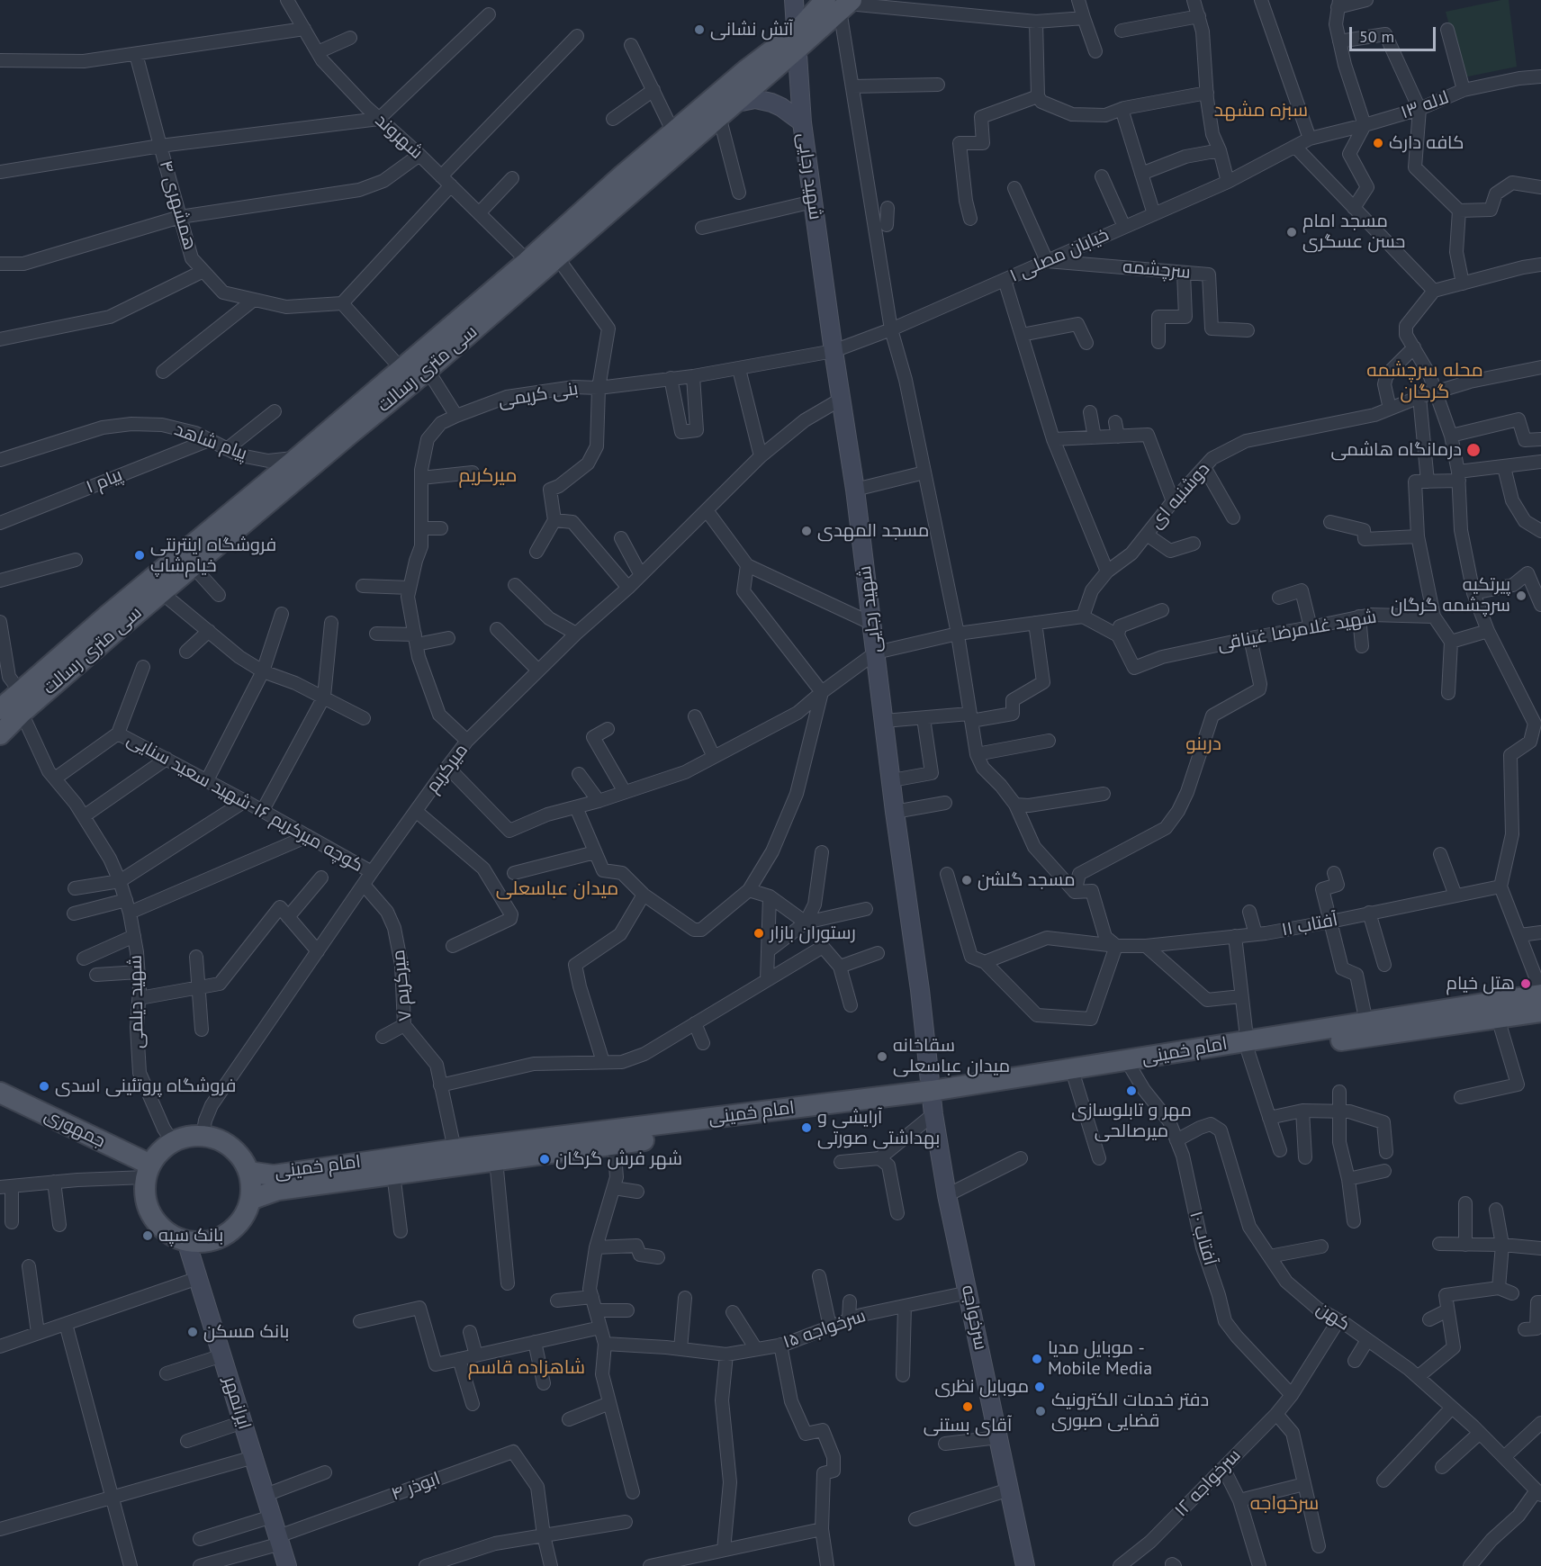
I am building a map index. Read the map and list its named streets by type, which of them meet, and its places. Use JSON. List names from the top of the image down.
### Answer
{
  "streets": {
    "main road": [
      "شهید رجایی",
      "سی متری رسالت",
      "امام خمینی",
      "جمهوری",
      "سرخواجه",
      "ایرانمهر"
    ],
    "street": [
      "لاله ۱۳",
      "شهروند",
      "همشهری ۴",
      "خیابان مصلی ۱",
      "سرچشمه",
      "بنی کریمی",
      "پیام شاهد",
      "۱ پیام",
      "دوشنبه ای",
      "شهید غلامرضا غیناقی",
      "میرکریم",
      "کوچه میرکریم ۱۶-شهید سعید سنایی",
      "آفتاب ۱۱",
      "۷ میرکریم",
      "شهید دیلمی",
      "۱۰ آفتاب",
      "کهن",
      "سرخواجه ۱۵",
      "۱۲ سرخواجه",
      "ابوذر ۴"
    ]
  },
  "crossings": [
    ["لاله ۱۳", "خیابان مصلی ۱"],
    ["شهروند", "سی متری رسالت"],
    ["شهید رجایی", "خیابان مصلی ۱"],
    ["شهید رجایی", "سی متری رسالت"],
    ["شهید رجایی", "بنی کریمی"],
    ["شهید رجایی", "میرکریم"],
    ["شهید رجایی", "امام خمینی"],
    ["شهید رجایی", "سرخواجه"],
    ["خیابان مصلی ۱", "سرچشمه"],
    ["خیابان مصلی ۱", "بنی کریمی"],
    ["سی متری رسالت", "پیام شاهد"],
    ["سی متری رسالت", "شهید دیلمی"],
    ["بنی کریمی", "میرکریم"],
    ["پیام شاهد", "۱ پیام"],
    ["میرکریم", "کوچه میرکریم ۱۶-شهید سعید سنایی"],
    ["میرکریم", "۷ میرکریم"],
    ["میرکریم", "شهید دیلمی"],
    ["میرکریم", "امام خمینی"],
    ["میرکریم", "جمهوری"],
    ["میرکریم", "ایرانمهر"],
    ["۷ میرکریم", "امام خمینی"],
    ["شهید دیلمی", "امام خمینی"],
    ["شهید دیلمی", "جمهوری"],
    ["شهید دیلمی", "ایرانمهر"],
    ["امام خمینی", "جمهوری"],
    ["امام خمینی", "۱۰ آفتاب"],
    ["امام خمینی", "سرخواجه"],
    ["امام خمینی", "ایرانمهر"],
    ["جمهوری", "ایرانمهر"],
    ["۱۰ آفتاب", "کهن"],
    ["۱۰ آفتاب", "۱۲ سرخواجه"],
    ["کهن", "۱۲ سرخواجه"],
    ["سرخواجه", "سرخواجه ۱۵"],
    ["ایرانمهر", "ابوذر ۴"]
  ],
  "districts": [
    "سبزه مشهد",
    "محله سرچشمه گرگان",
    "میرکریم",
    "دربنو",
    "میدان عباسعلی",
    "شاهزاده قاسم",
    "سرخواجه"
  ],
  "places": [
    "آتش نشانی",
    "کافه دارک",
    "مسجد امام حسن عسگری",
    "درمانگاه هاشمی",
    "مسجد المهدی",
    "فروشگاه اینترنتی خیام‌شاپ",
    "پیرتکیه سرچشمه گرگان",
    "مسجد گلشن",
    "رستوران بازار",
    "هتل خیام",
    "سقاخانه میدان عباسعلی",
    "فروشگاه پروتئینی اسدی",
    "مهر و تابلوسازی میرصالحی",
    "آرایشی و بهداشتی صورتی",
    "شهر فرش گرگان",
    "بانک سپه",
    "بانک مسکن",
    "موبایل مدیا - Mobile Media",
    "موبایل نظری",
    "آقای بستنی",
    "دفتر خدمات الکترونیک قضایی صبوری"
  ],
  "scale_bar": "50 m"
}
